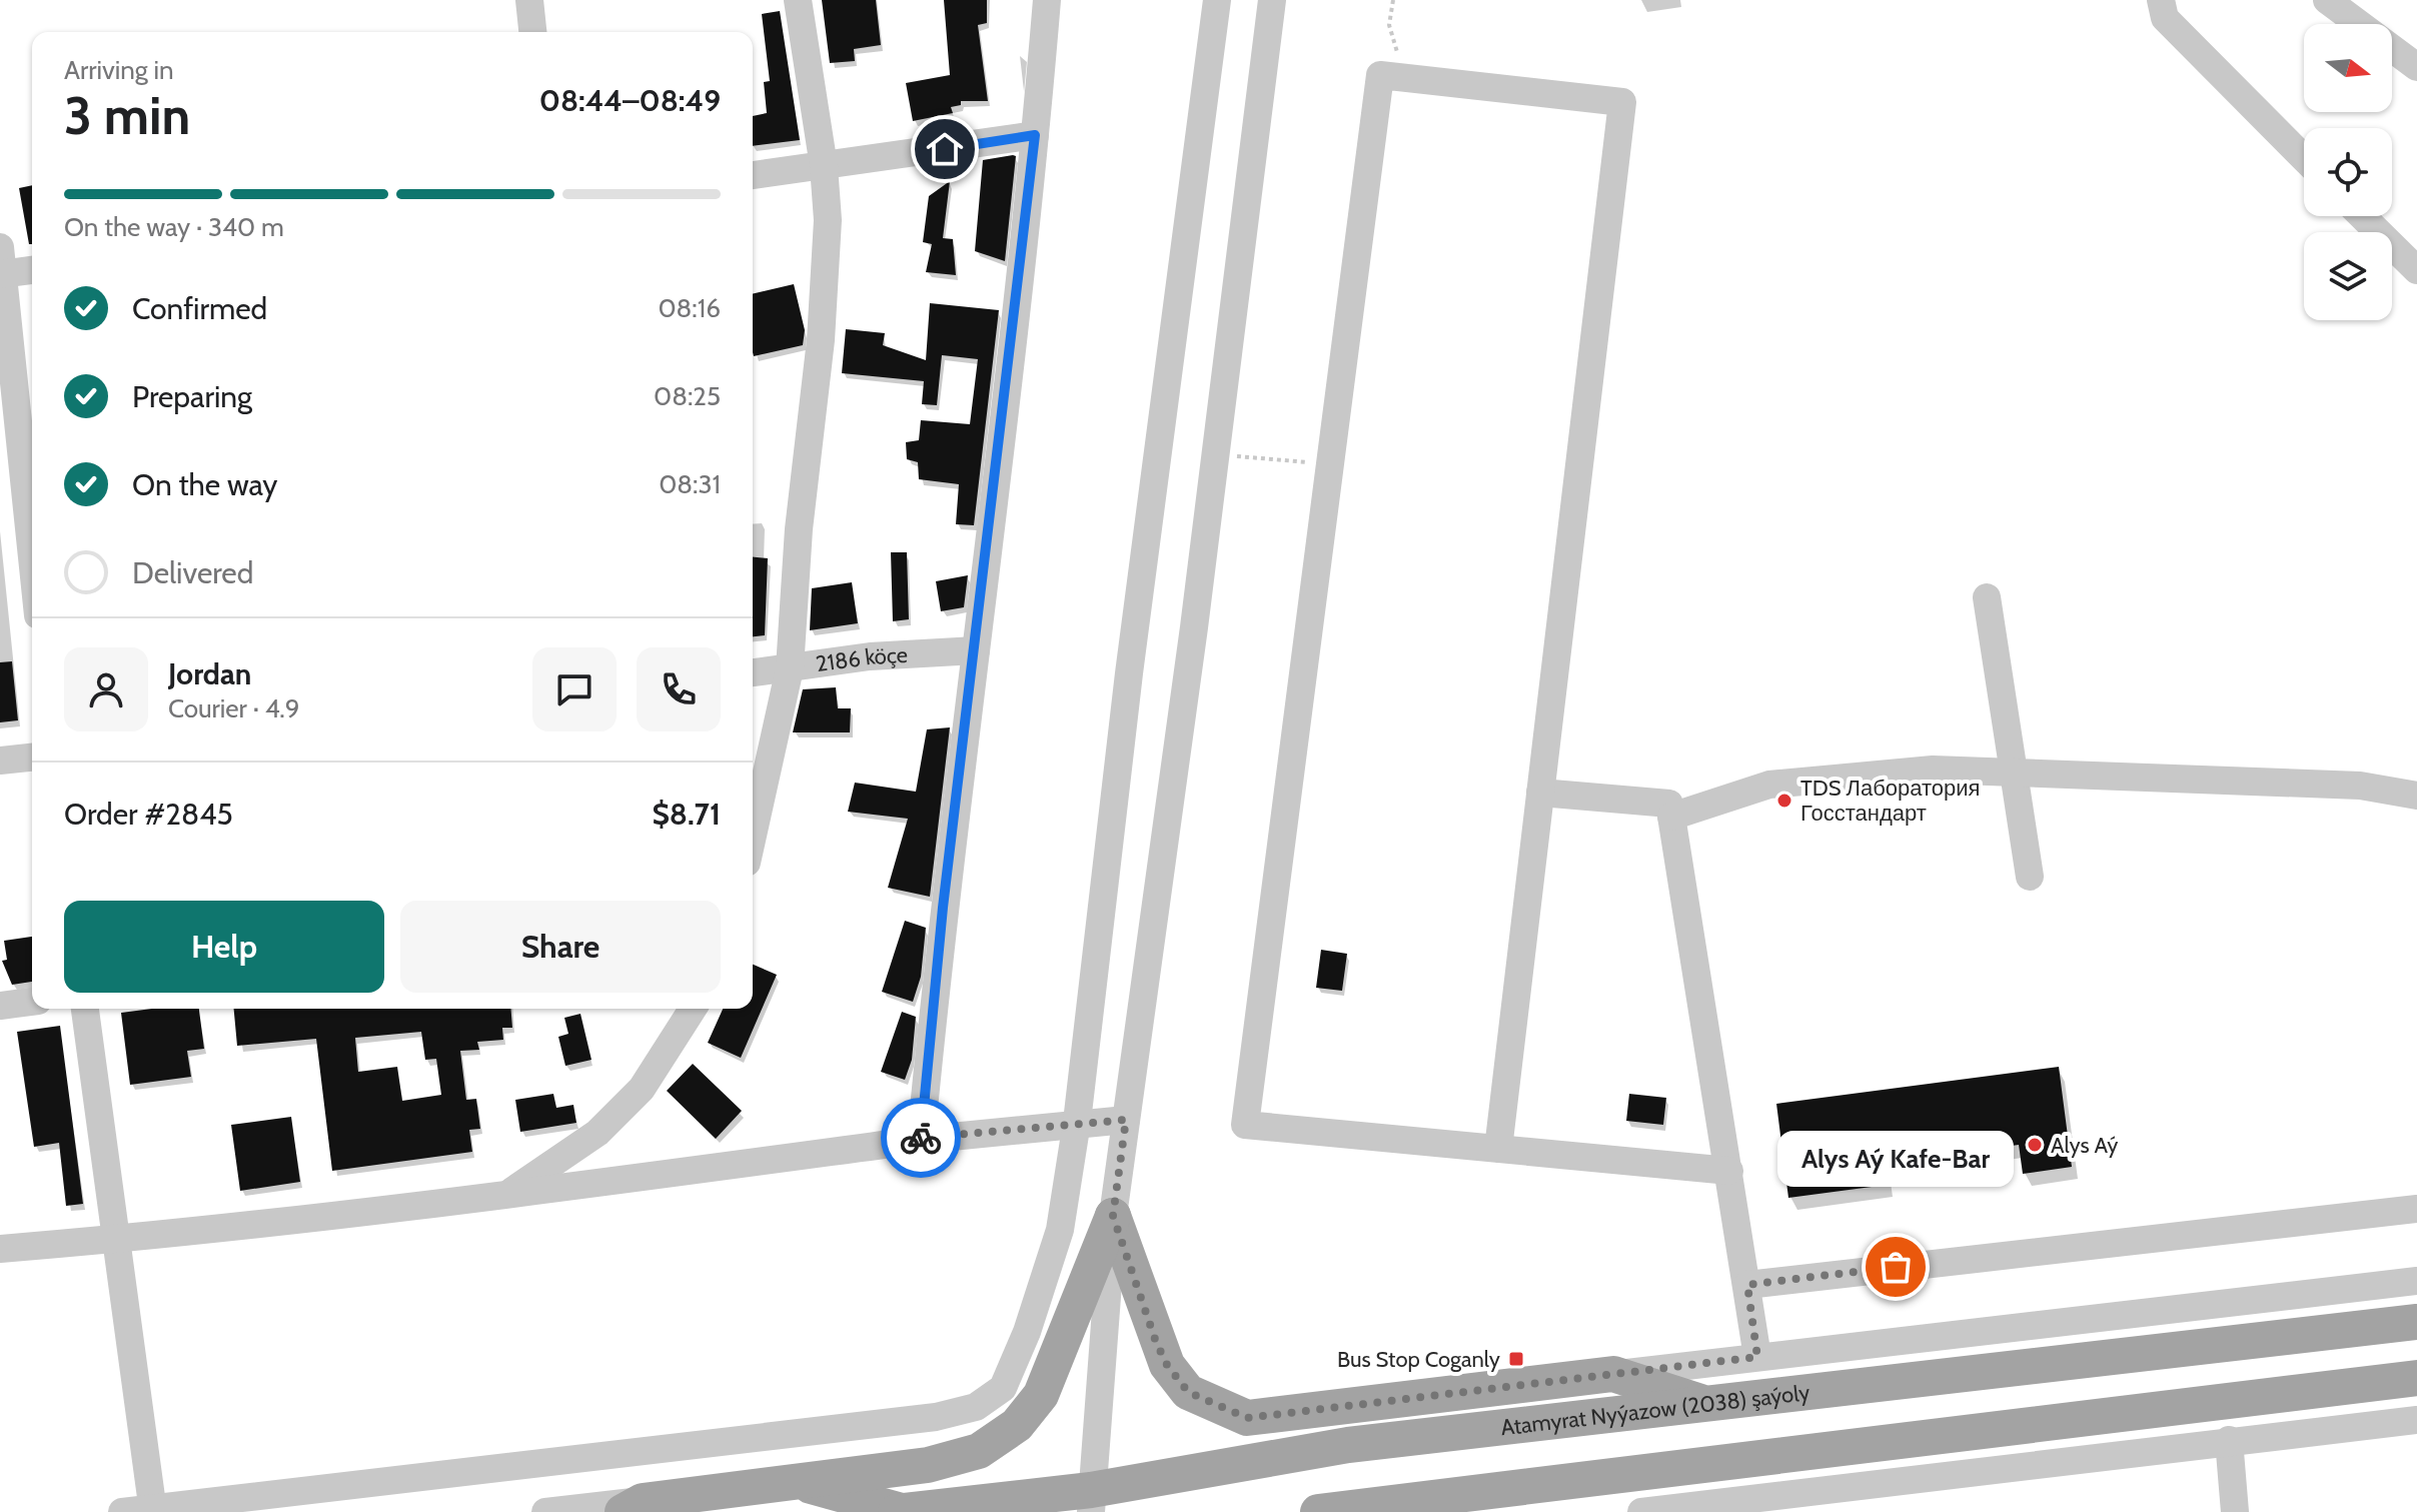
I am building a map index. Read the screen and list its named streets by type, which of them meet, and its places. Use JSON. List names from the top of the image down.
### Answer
{
  "streets": {
    "main road": ["Atamyrat Nyýazow (2038) şaýoly"],
    "street": ["2186 köçe"]
  },
  "places": {
    "other": ["TDS Лаборатория Госстандарт", "Alys Aý", "Alys Aý Kafe-Bar"],
    "transit": ["Bus Stop Coganly"]
  },
  "north": "right",
  "page": {
    "heading": ["3 min", "Arriving in", "08:44–08:49"],
    "panel": [
      "Jordan",
      "Courier · 4.9",
      "Order #2845",
      "$8.71"
    ],
    "bar": "On the way · 340 m",
    "list": [
      ["Confirmed", "08:16"],
      ["Preparing", "08:25"],
      ["On the way", "08:31"],
      "Delivered"
    ],
    "buttons": ["Help", "Share"],
    "bubble": "Alys Aý Kafe-Bar"
  }
}
